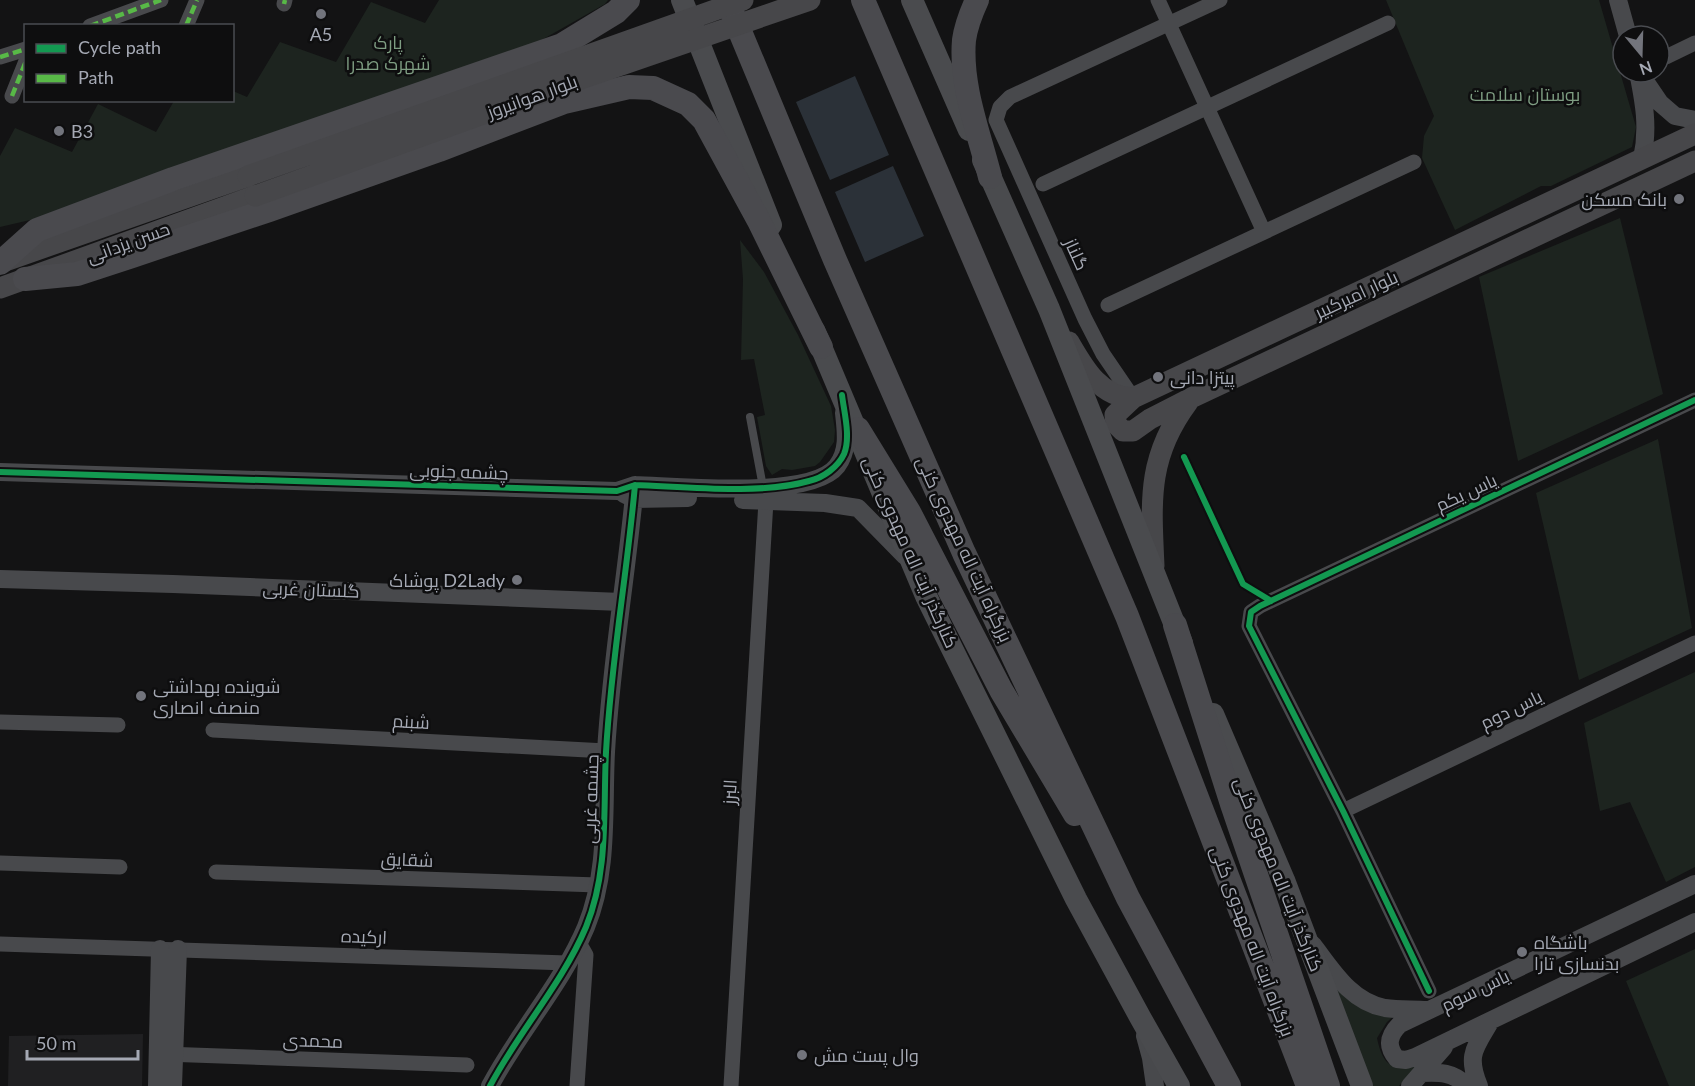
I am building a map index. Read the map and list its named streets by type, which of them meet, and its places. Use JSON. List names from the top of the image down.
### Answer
{
  "streets": {
    "highway": ["بزرگراه آیت اله مهدوی کنی"],
    "main road": [
      "بلوار هوانیروز",
      "حسن یزدانی",
      "بلوار امیرکبیر",
      "کنارگذر آیت اله مهدوی کنی"
    ],
    "street": [
      "گلناز",
      "چشمه جنوبی",
      "یاس یکم",
      "گلستان غربی",
      "یاس دوم",
      "شبنم",
      "البرز",
      "چشمه غربی",
      "شقایق",
      "ارکیده",
      "یاس سوم",
      "محمدی"
    ]
  },
  "crossings": [
    ["بلوار هوانیروز", "حسن یزدانی"],
    ["گلناز", "بلوار امیرکبیر"],
    ["چشمه جنوبی", "کنارگذر آیت اله مهدوی کنی"],
    ["چشمه جنوبی", "البرز"],
    ["چشمه جنوبی", "چشمه غربی"],
    ["یاس یکم", "یاس دوم"],
    ["کنارگذر آیت اله مهدوی کنی", "یاس سوم"],
    ["گلستان غربی", "چشمه غربی"],
    ["شبنم", "چشمه غربی"],
    ["چشمه غربی", "شقایق"],
    ["چشمه غربی", "ارکیده"]
  ],
  "parks": ["پارک شهرک صدرا", "بوستان سلامت"],
  "places": [
    "A5",
    "B3",
    "بانک مسکن",
    "پیتزا دانی",
    "پوشاک D2Lady",
    "شوینده بهداشتی منصف انصاری",
    "باشگاه بدنسازی تارا",
    "وال پست مش"
  ],
  "legend": ["Cycle path", "Path"],
  "scale_bar": "50 m",
  "north": "bottom"
}
